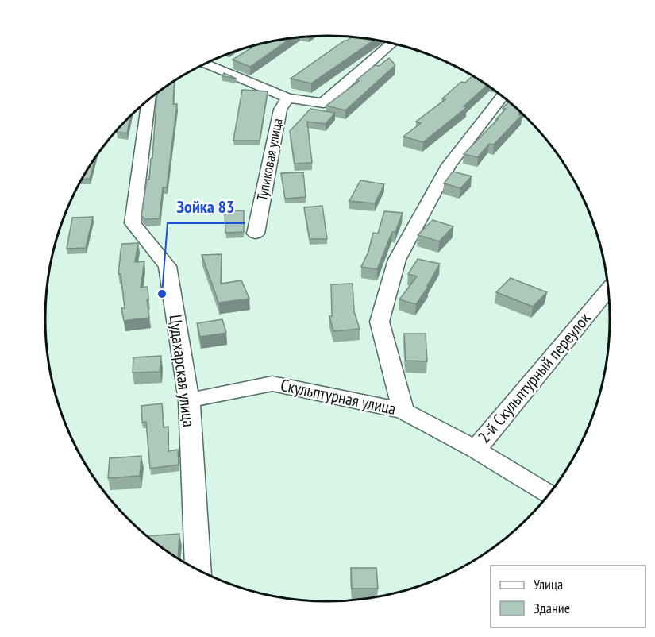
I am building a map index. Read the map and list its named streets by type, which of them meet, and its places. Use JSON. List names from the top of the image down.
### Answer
{
  "streets": {
    "street": [
      "Тупиковая улица",
      "Цудахарская улица",
      "2-й Скульптурный переулок",
      "Скульптурная улица"
    ]
  },
  "crossings": [
    ["Цудахарская улица", "Скульптурная улица"],
    ["2-й Скульптурный переулок", "Скульптурная улица"]
  ],
  "places": ["Зойка 83"],
  "legend": ["Улица", "Здание"]
}
